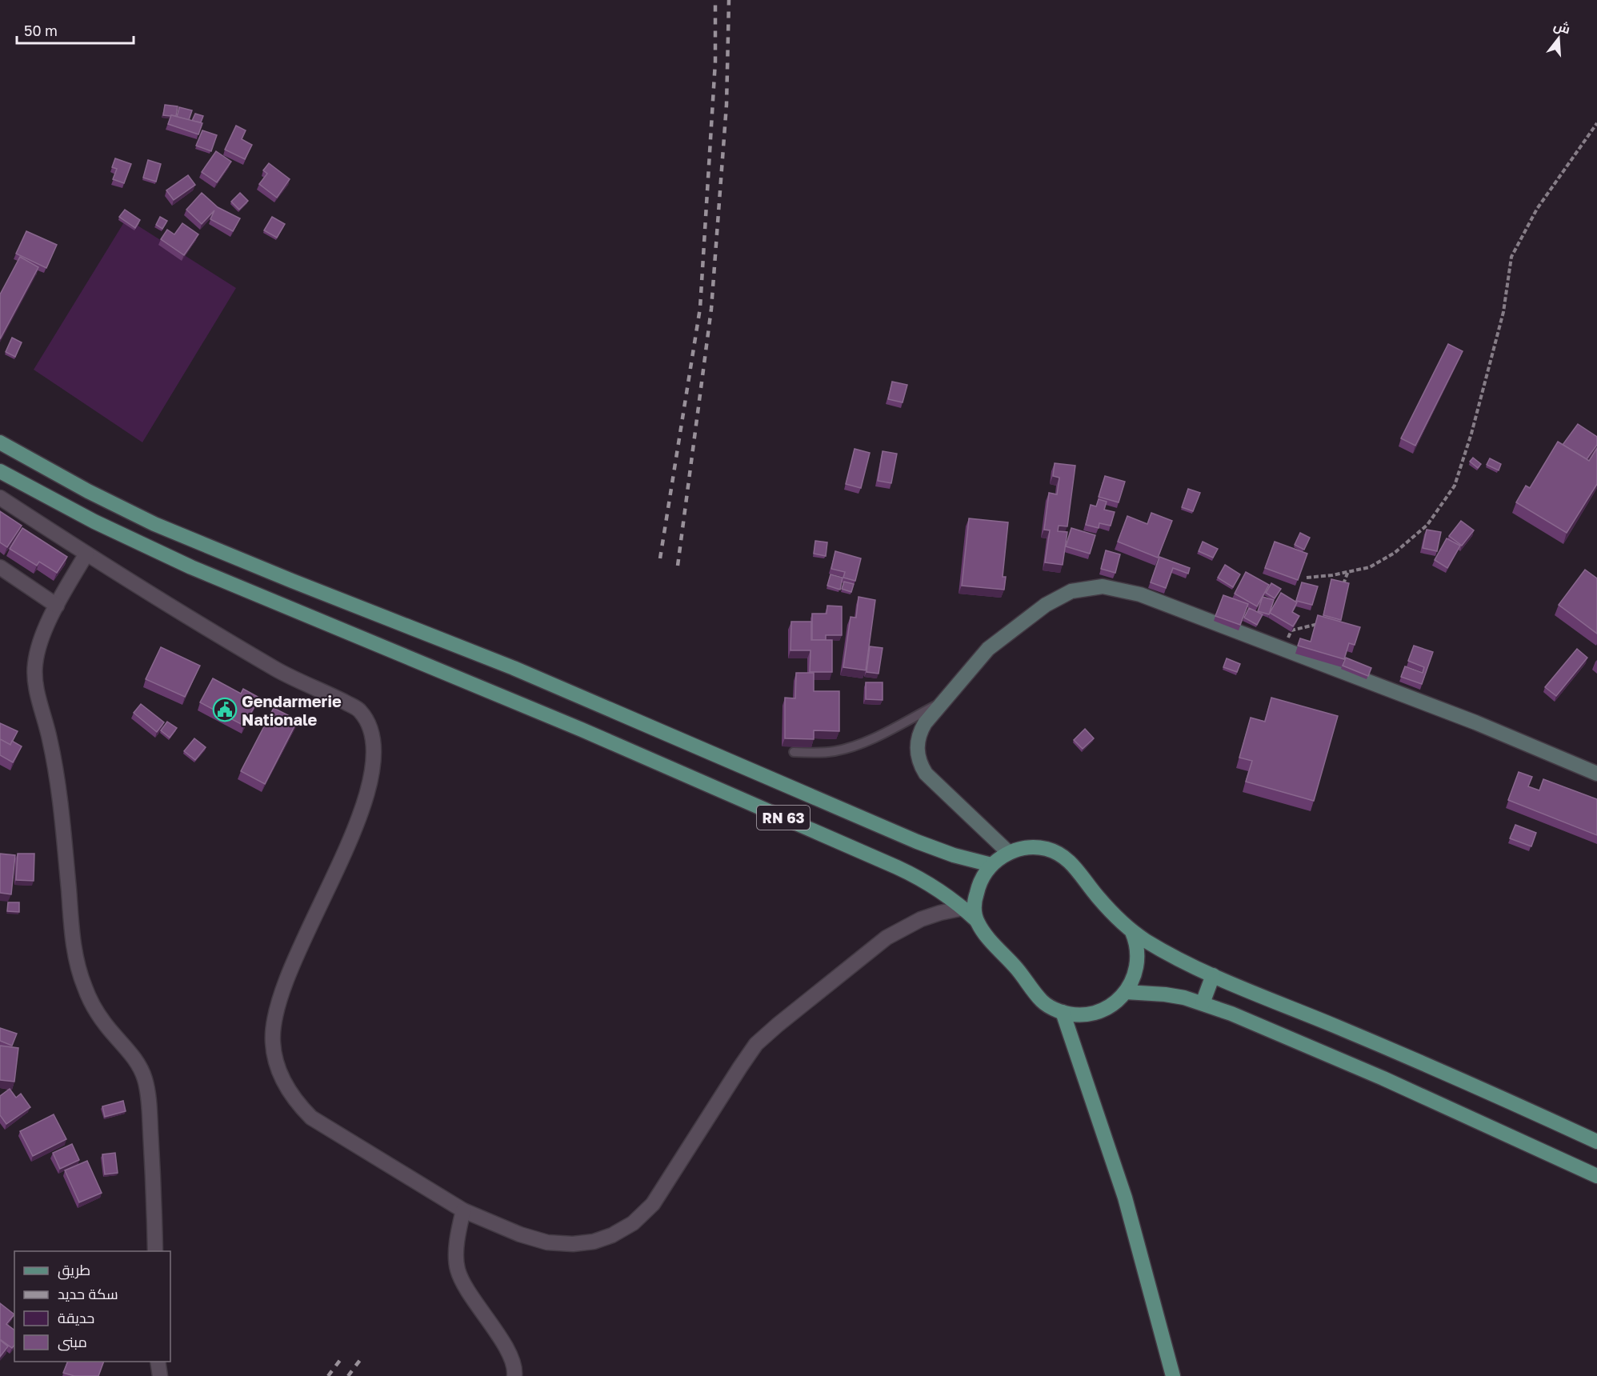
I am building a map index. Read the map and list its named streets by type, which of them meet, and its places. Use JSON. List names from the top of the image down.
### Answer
{
  "streets": {
    "main road": ["RN 63"]
  },
  "places": {
    "public building": ["Gendarmerie Nationale"]
  },
  "legend": [
    "طريق",
    "سكة حديد",
    "حديقة",
    "مبنى"
  ],
  "scale_bar": "50 m",
  "north": "top"
}
